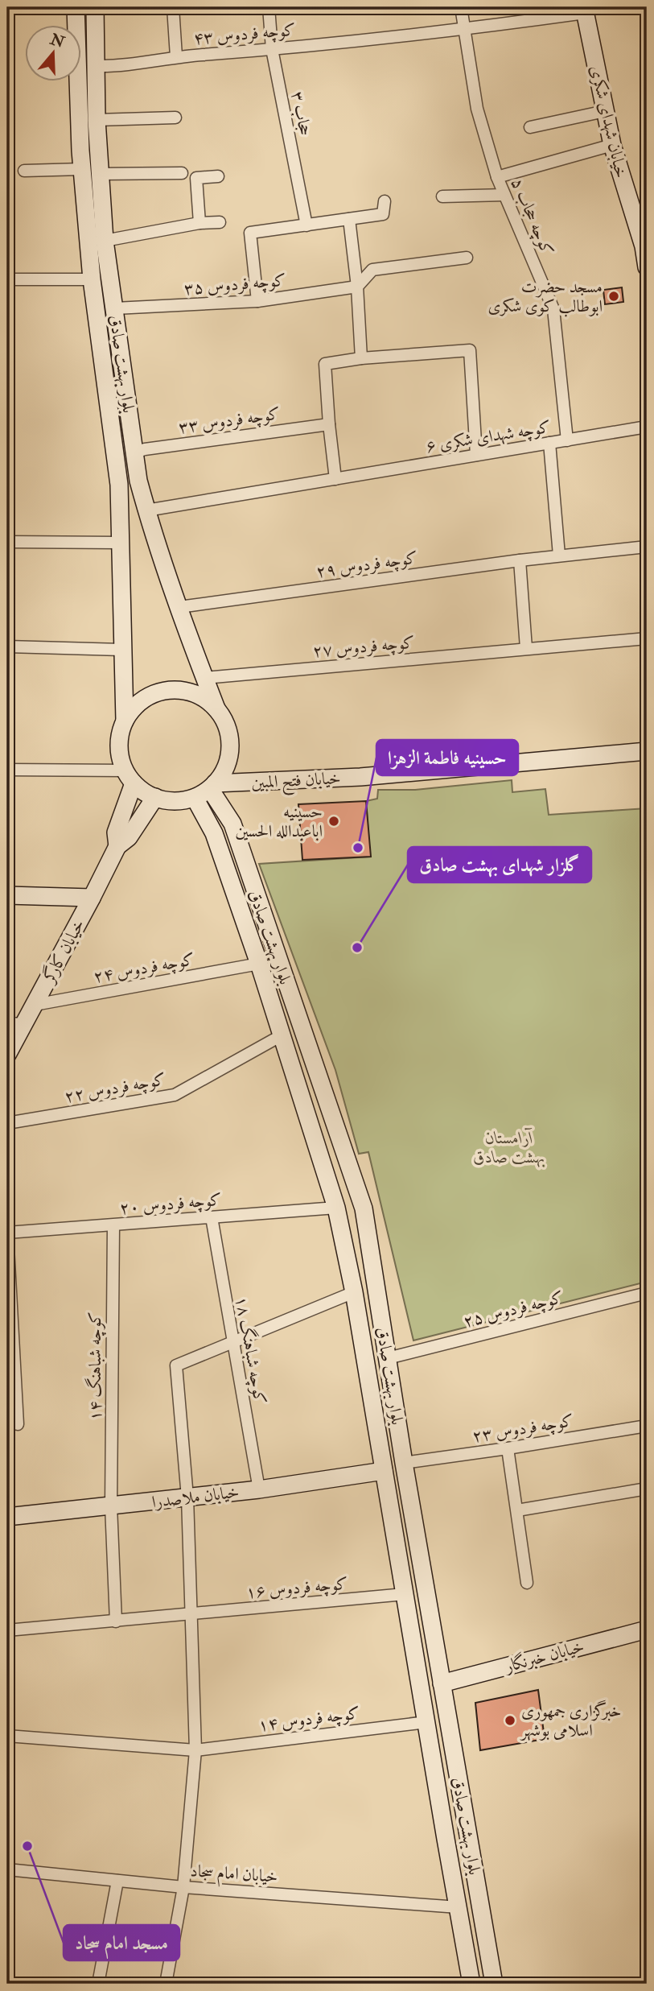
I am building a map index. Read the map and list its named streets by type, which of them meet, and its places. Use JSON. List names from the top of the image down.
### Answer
{
  "streets": {
    "street": [
      "کوچه فردوس ۴۳",
      "حجاب ۳",
      "خیابان شهدای شکری",
      "کوچه حجاب ۵",
      "کوچه فردوس ۳۵",
      "بلوار بهشت صادق",
      "کوچه فردوس ۳۳",
      "کوچه شهدای شکری ۶",
      "کوچه فردوس ۲۹",
      "کوچه فردوس ۲۷",
      "خیابان فتح المبین",
      "خیابان کارگر",
      "کوچه فردوس ۲۴",
      "کوچه فردوس ۲۲",
      "کوچه فردوس ۲۰",
      "کوچه فردوس ۲۵",
      "کوچه شباهنگ ۱۸",
      "کوچه شباهنگ ۱۴",
      "کوچه فردوس ۲۳",
      "خیابان ملاصدرا",
      "کوچه فردوس ۱۶",
      "خیابان خبرنگار",
      "کوچه فردوس ۱۴",
      "خیابان امام سجاد"
    ]
  },
  "crossings": [
    ["کوچه فردوس ۴۳", "حجاب ۳"],
    ["کوچه فردوس ۴۳", "خیابان شهدای شکری"],
    ["کوچه فردوس ۴۳", "کوچه حجاب ۵"],
    ["کوچه فردوس ۴۳", "بلوار بهشت صادق"],
    ["کوچه حجاب ۵", "کوچه شهدای شکری ۶"],
    ["کوچه فردوس ۳۵", "بلوار بهشت صادق"],
    ["بلوار بهشت صادق", "کوچه فردوس ۳۳"],
    ["بلوار بهشت صادق", "کوچه شهدای شکری ۶"],
    ["بلوار بهشت صادق", "کوچه فردوس ۲۹"],
    ["بلوار بهشت صادق", "کوچه فردوس ۲۷"],
    ["بلوار بهشت صادق", "خیابان فتح المبین"],
    ["بلوار بهشت صادق", "خیابان کارگر"],
    ["بلوار بهشت صادق", "کوچه فردوس ۲۴"],
    ["بلوار بهشت صادق", "کوچه فردوس ۲۲"],
    ["بلوار بهشت صادق", "کوچه فردوس ۲۰"],
    ["بلوار بهشت صادق", "کوچه فردوس ۲۵"],
    ["بلوار بهشت صادق", "کوچه فردوس ۲۳"],
    ["بلوار بهشت صادق", "خیابان ملاصدرا"],
    ["بلوار بهشت صادق", "کوچه فردوس ۱۶"],
    ["بلوار بهشت صادق", "خیابان خبرنگار"],
    ["بلوار بهشت صادق", "کوچه فردوس ۱۴"],
    ["بلوار بهشت صادق", "خیابان امام سجاد"],
    ["خیابان فتح المبین", "خیابان کارگر"],
    ["خیابان کارگر", "کوچه فردوس ۲۴"],
    ["کوچه فردوس ۲۰", "کوچه شباهنگ ۱۸"],
    ["کوچه فردوس ۲۰", "کوچه شباهنگ ۱۴"],
    ["کوچه شباهنگ ۱۸", "خیابان ملاصدرا"],
    ["کوچه شباهنگ ۱۴", "خیابان ملاصدرا"],
    ["کوچه شباهنگ ۱۴", "کوچه فردوس ۱۶"]
  ],
  "parks": ["آرامستان بهشت صادق"],
  "places": [
    "مسجد حضرت ابوطالب کوی شکری",
    "حسینیه اباعبدالله الحسین",
    "حسینیه فاطمة الزهزا",
    "گلزار شهدای بهشت صادق",
    "خبرگزاری جمهوری اسلامی بوشهر",
    "مسجد امام سجاد"
  ],
  "north": "top"
}
